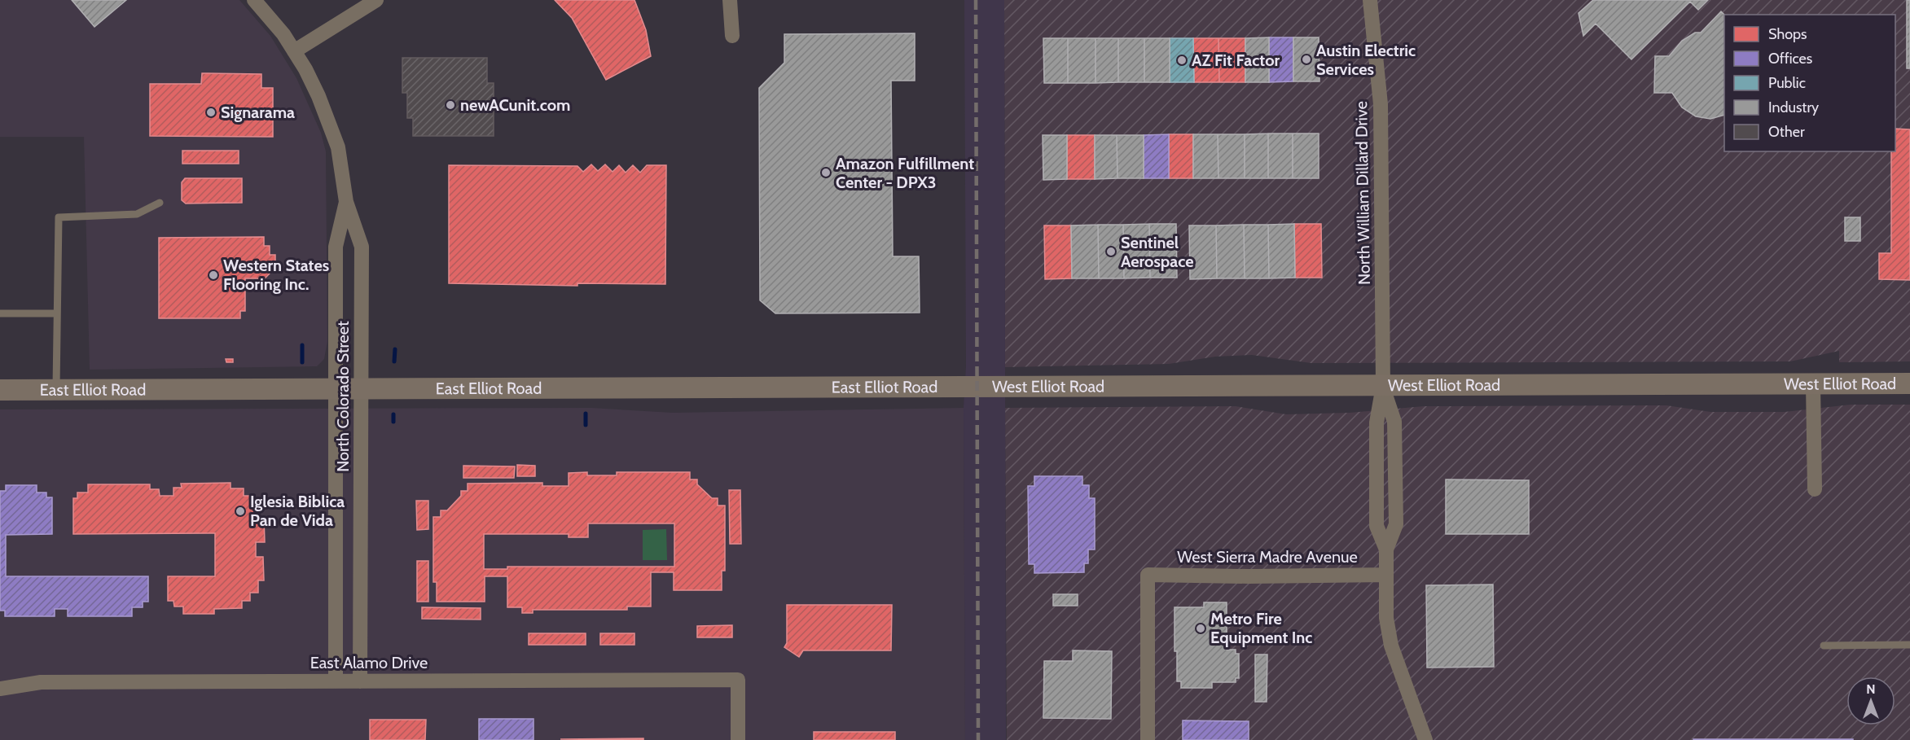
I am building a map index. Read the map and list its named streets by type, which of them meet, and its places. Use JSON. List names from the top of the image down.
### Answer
{
  "streets": {
    "main road": ["West Elliot Road", "East Elliot Road"],
    "street": [
      "North William Dillard Drive",
      "North Colorado Street",
      "West Sierra Madre Avenue",
      "East Alamo Drive"
    ]
  },
  "crossings": [
    ["North William Dillard Drive", "West Elliot Road"],
    ["North William Dillard Drive", "West Sierra Madre Avenue"],
    ["West Elliot Road", "East Elliot Road"],
    ["East Elliot Road", "North Colorado Street"],
    ["North Colorado Street", "East Alamo Drive"]
  ],
  "places": [
    "Austin Electric Services",
    "AZ Fit Factor",
    "newACunit.com",
    "Signarama",
    "Amazon Fulfillment Center - DPX3",
    "Sentinel Aerospace",
    "Western States Flooring Inc.",
    "Iglesia Biblica Pan de Vida",
    "Metro Fire Equipment Inc"
  ],
  "legend": [
    "Shops",
    "Offices",
    "Public",
    "Industry",
    "Other"
  ],
  "north": "top"
}
